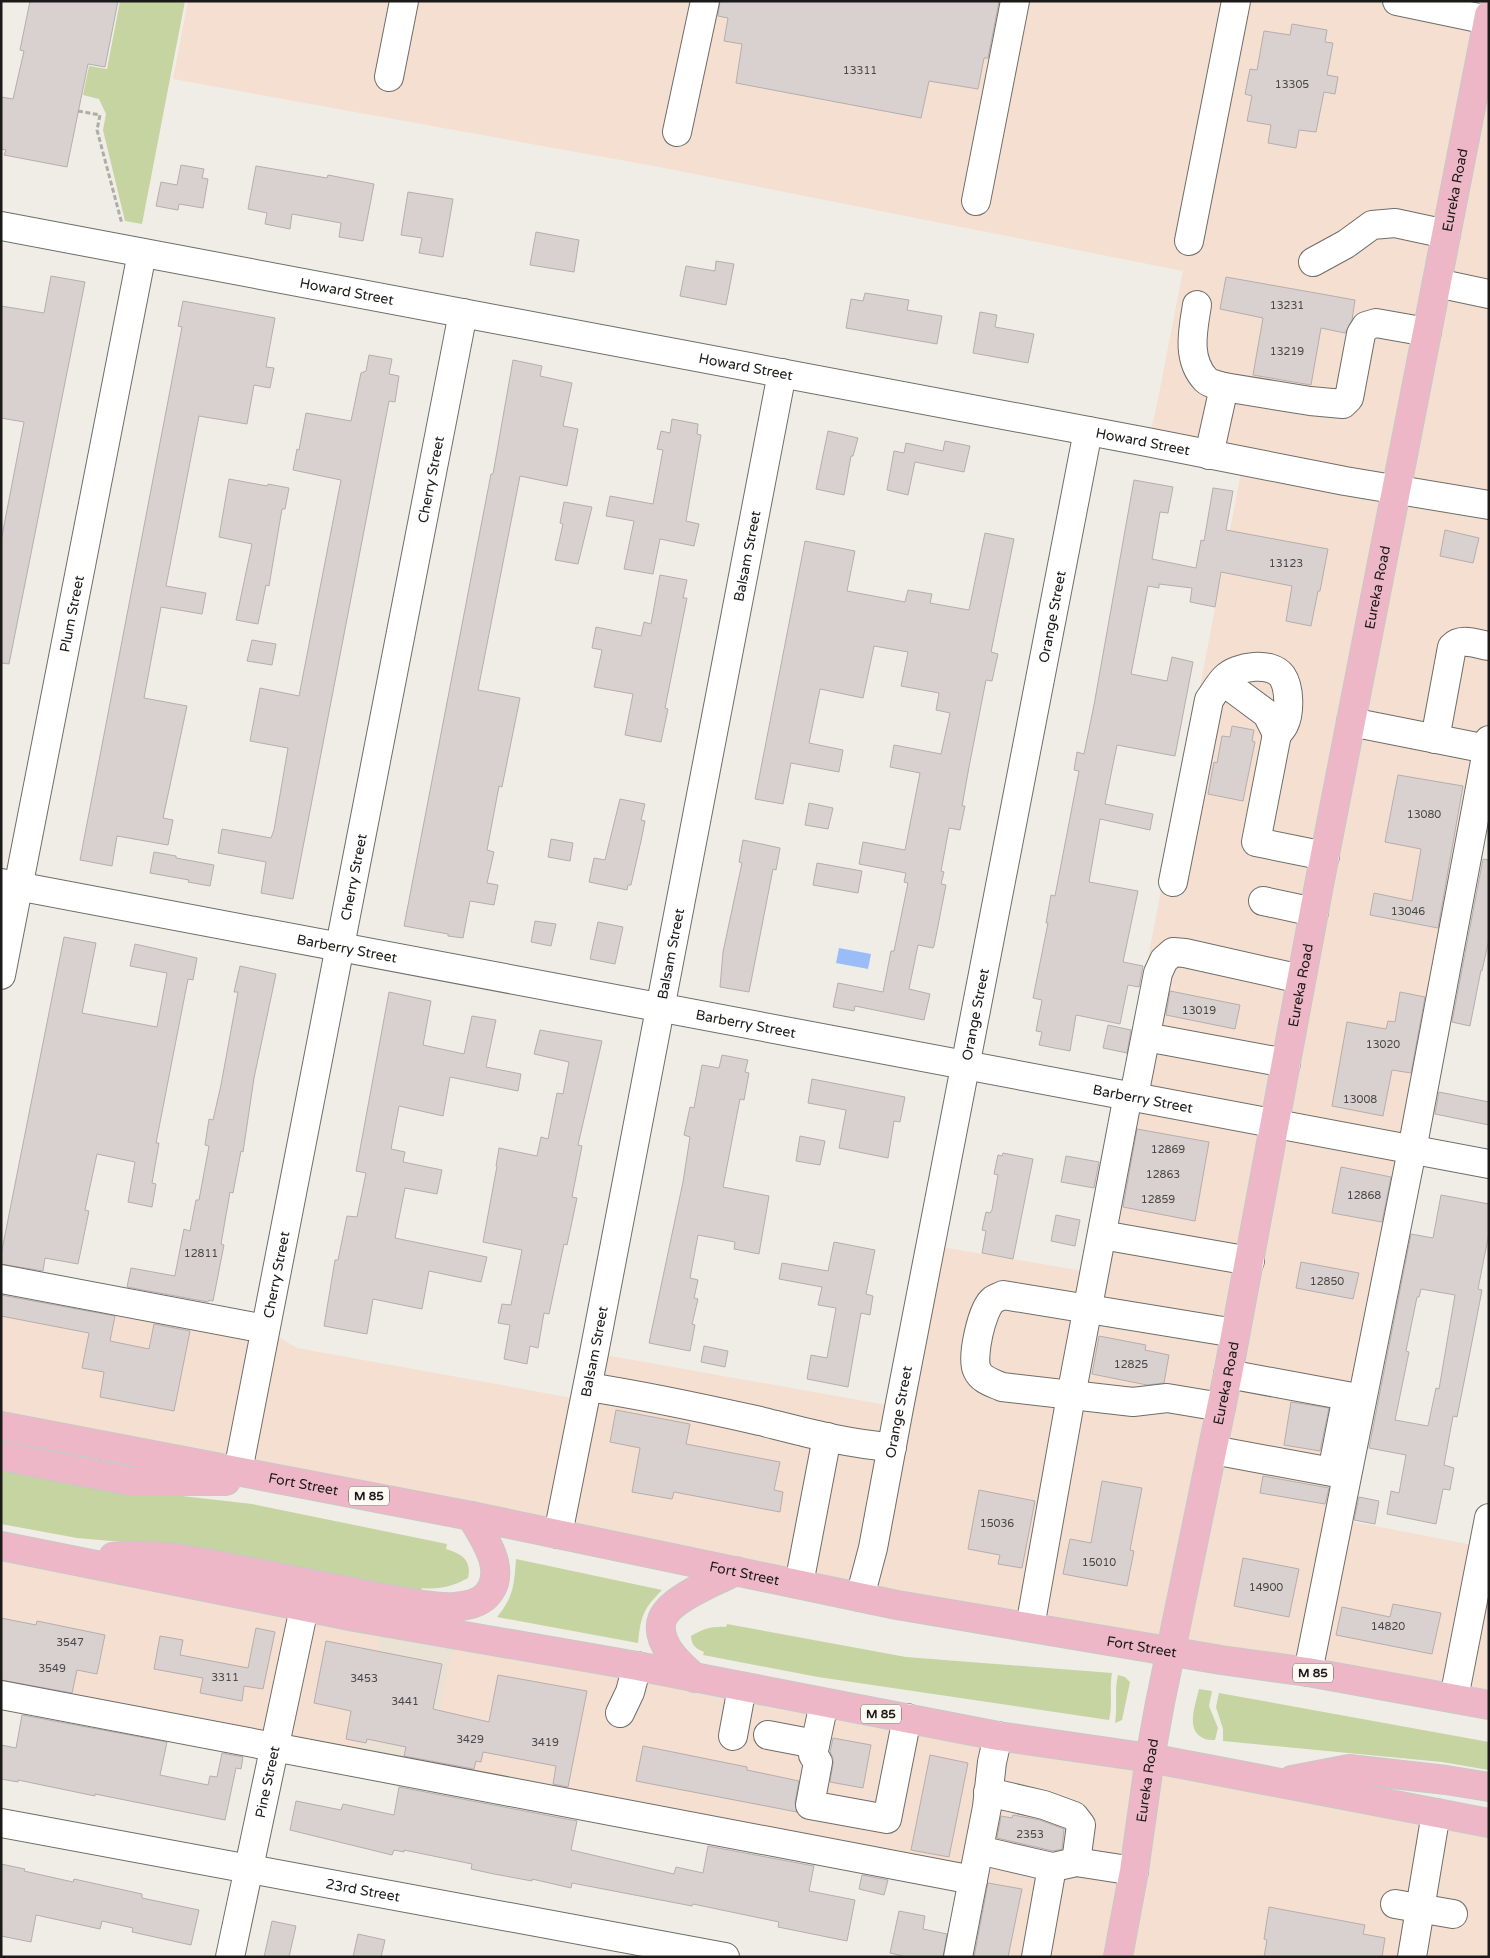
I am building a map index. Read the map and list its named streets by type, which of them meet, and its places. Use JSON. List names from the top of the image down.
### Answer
{
  "streets": {
    "main road": ["Eureka Road", "Fort Street", "M 85"],
    "street": [
      "Howard Street",
      "Cherry Street",
      "Balsam Street",
      "Plum Street",
      "Orange Street",
      "Barberry Street",
      "Pine Street",
      "23rd Street"
    ]
  },
  "crossings": [
    ["Eureka Road", "Howard Street"],
    ["Eureka Road", "Barberry Street"],
    ["Eureka Road", "Fort Street"],
    ["Eureka Road", "M 85"],
    ["Howard Street", "Cherry Street"],
    ["Howard Street", "Balsam Street"],
    ["Howard Street", "Plum Street"],
    ["Howard Street", "Orange Street"],
    ["Cherry Street", "Barberry Street"],
    ["Cherry Street", "Fort Street"],
    ["Balsam Street", "Barberry Street"],
    ["Balsam Street", "Fort Street"],
    ["Plum Street", "Barberry Street"],
    ["Orange Street", "Barberry Street"],
    ["Orange Street", "Fort Street"],
    ["M 85", "Pine Street"],
    ["Pine Street", "23rd Street"]
  ],
  "house_numbers": [
    "13311",
    "13305",
    "13231",
    "13219",
    "13123",
    "13080",
    "13046",
    "13019",
    "13020",
    "13008",
    "12869",
    "12863",
    "12868",
    "12859",
    "12811",
    "12850",
    "12825",
    "15036",
    "15010",
    "14900",
    "14820",
    "3547",
    "3549",
    "3311",
    "3453",
    "3441",
    "3429",
    "3419",
    "2353"
  ]
}
